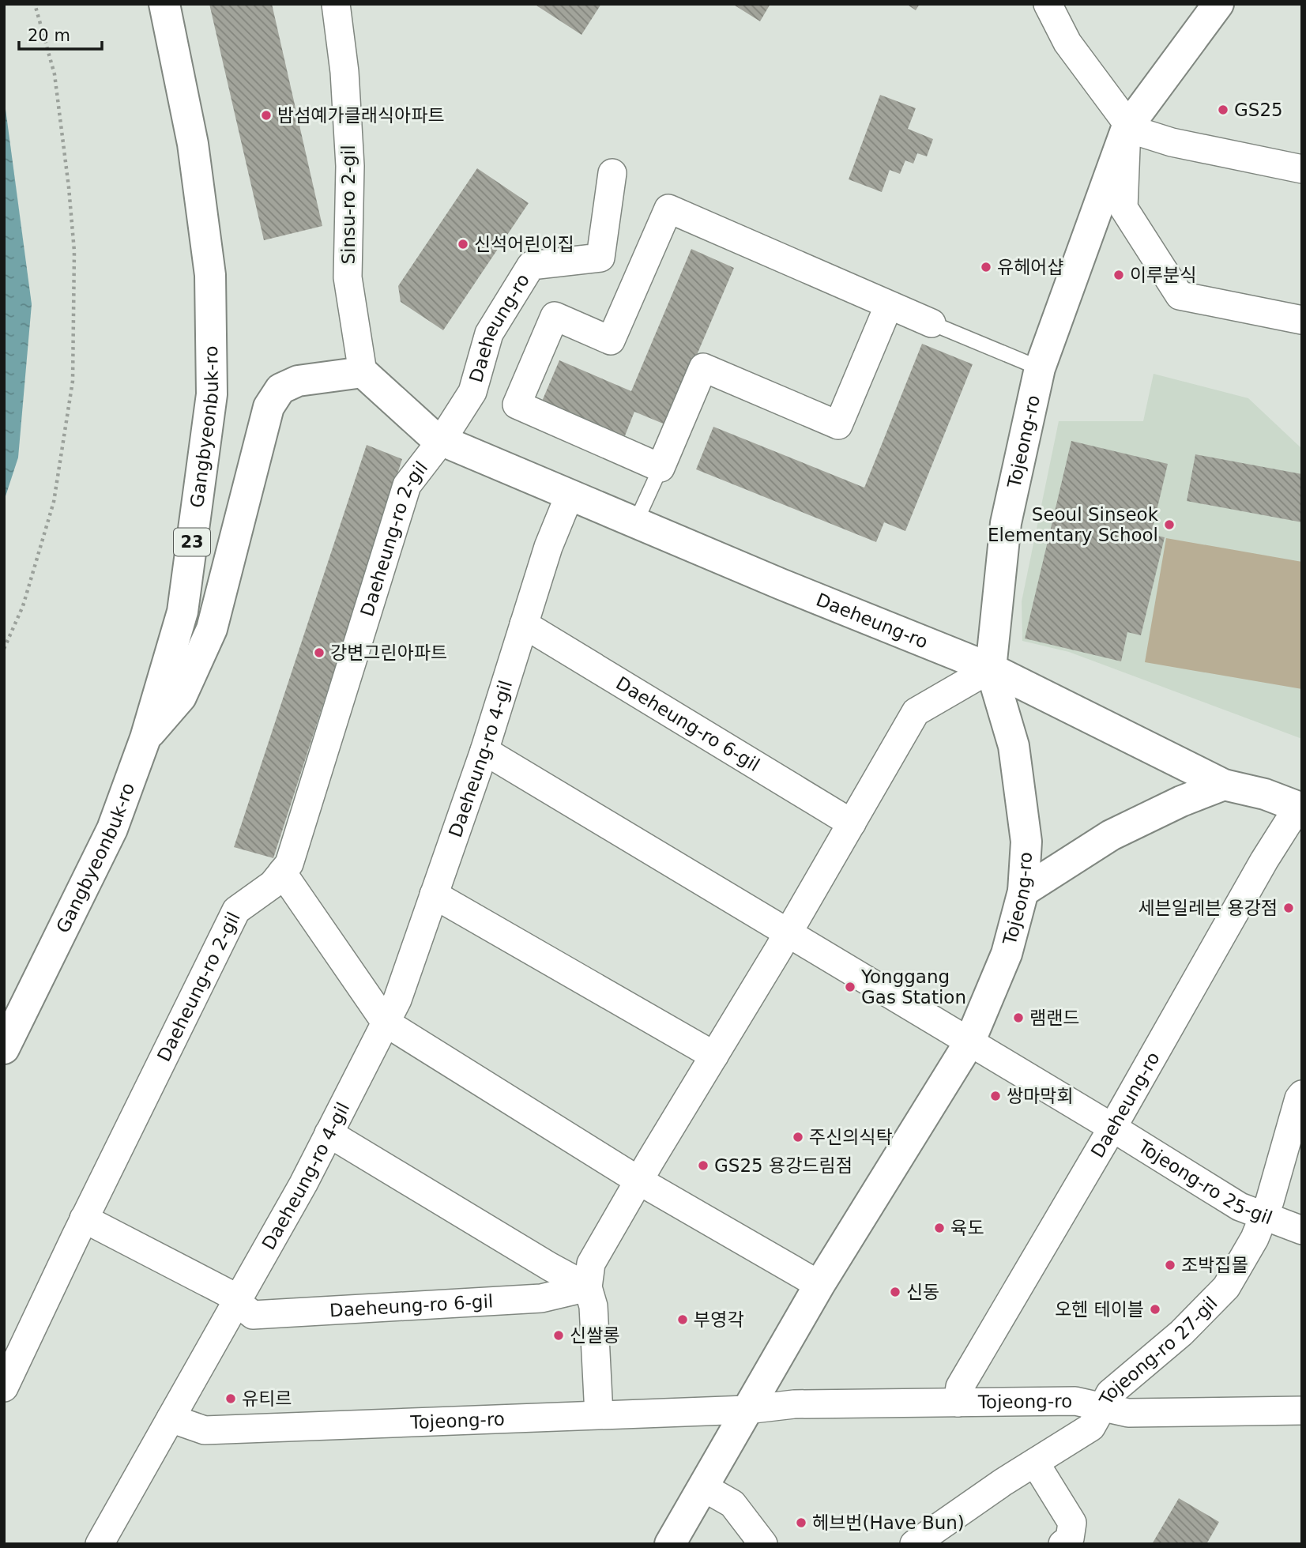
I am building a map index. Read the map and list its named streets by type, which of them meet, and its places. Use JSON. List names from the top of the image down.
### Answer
{
  "streets": {
    "main road": [
      "Daeheung-ro",
      "Gangbyeonbuk-ro",
      "Tojeong-ro",
      "23"
    ],
    "street": [
      "Sinsu-ro 2-gil",
      "Daeheung-ro 2-gil",
      "Daeheung-ro 6-gil",
      "Daeheung-ro 4-gil",
      "Tojeong-ro 25-gil",
      "Tojeong-ro 27-gil"
    ]
  },
  "crossings": [
    ["Sinsu-ro 2-gil", "Daeheung-ro"],
    ["Daeheung-ro", "Tojeong-ro"],
    ["Daeheung-ro", "Daeheung-ro 2-gil"],
    ["Daeheung-ro", "Daeheung-ro 4-gil"],
    ["Daeheung-ro", "Tojeong-ro 25-gil"],
    ["Tojeong-ro", "Daeheung-ro 4-gil"],
    ["Tojeong-ro", "Tojeong-ro 25-gil"],
    ["Tojeong-ro", "Tojeong-ro 27-gil"],
    ["Daeheung-ro 6-gil", "Daeheung-ro 4-gil"],
    ["Tojeong-ro 25-gil", "Tojeong-ro 27-gil"]
  ],
  "places": [
    "GS25",
    "밤섬예가클래식아파트",
    "신석어린이집",
    "유헤어샵",
    "이루분식",
    "Seoul Sinseok Elementary School",
    "강변그린아파트",
    "세븐일레븐 용강점",
    "Yonggang Gas Station",
    "램랜드",
    "쌍마막회",
    "주신의식탁",
    "GS25 용강드림점",
    "육도",
    "조박집몰",
    "신동",
    "오헨 테이블",
    "부영각",
    "신쌀롱",
    "유티르",
    "헤브번(Have Bun)"
  ],
  "scale_bar": "20 m"
}
